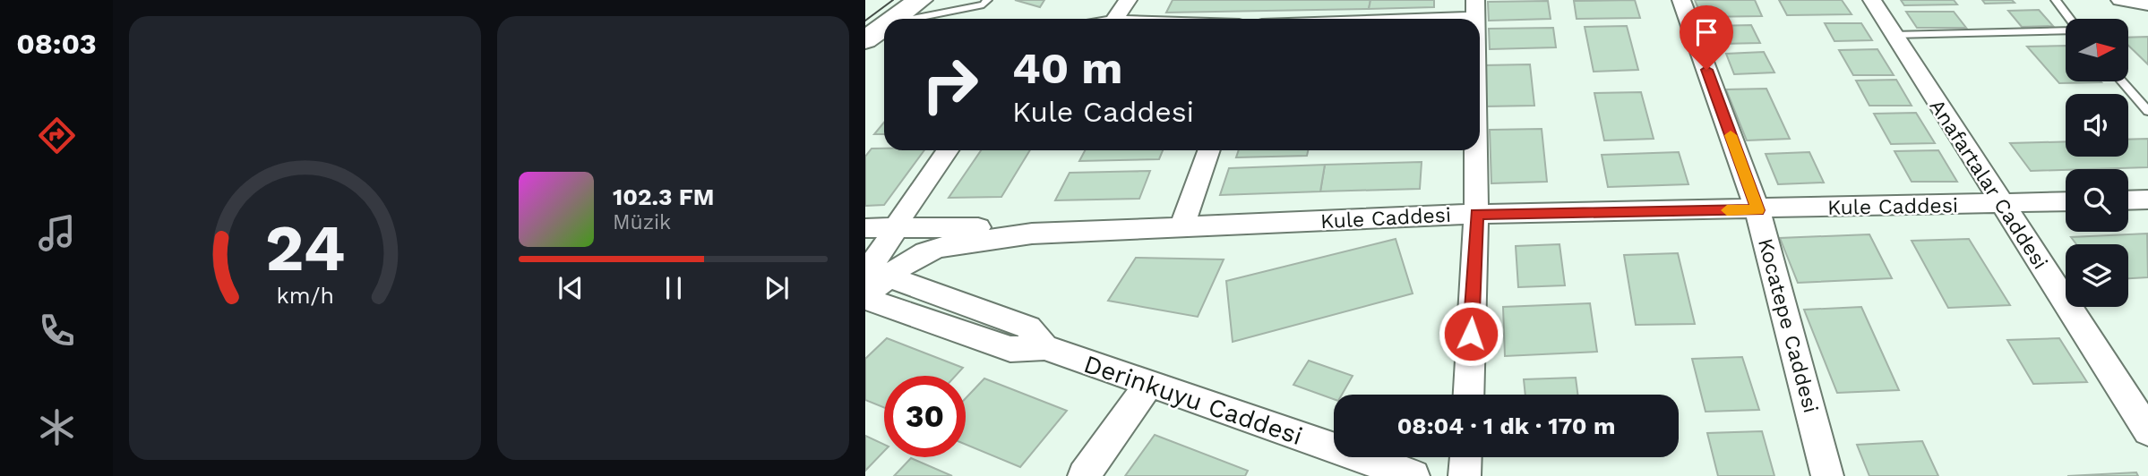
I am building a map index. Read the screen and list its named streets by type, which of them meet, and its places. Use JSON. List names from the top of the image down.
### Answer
{
  "streets": {
    "street": [
      "Anafartalar Caddesi",
      "Kule Caddesi",
      "Kocatepe Caddesi",
      "Derinkuyu Caddesi"
    ]
  },
  "crossings": [
    ["Anafartalar Caddesi", "Kule Caddesi"],
    ["Kule Caddesi", "Kocatepe Caddesi"],
    ["Kule Caddesi", "Derinkuyu Caddesi"]
  ],
  "north": "right",
  "page": {
    "tabs": "08:03",
    "turn": ["40 m", "Kule Caddesi"],
    "song": ["102.3 FM", "Müzik"],
    "limit": "30",
    "trip": "08:04 · 1 dk · 170 m",
    "gauge": ["24", "km/h"]
  }
}
